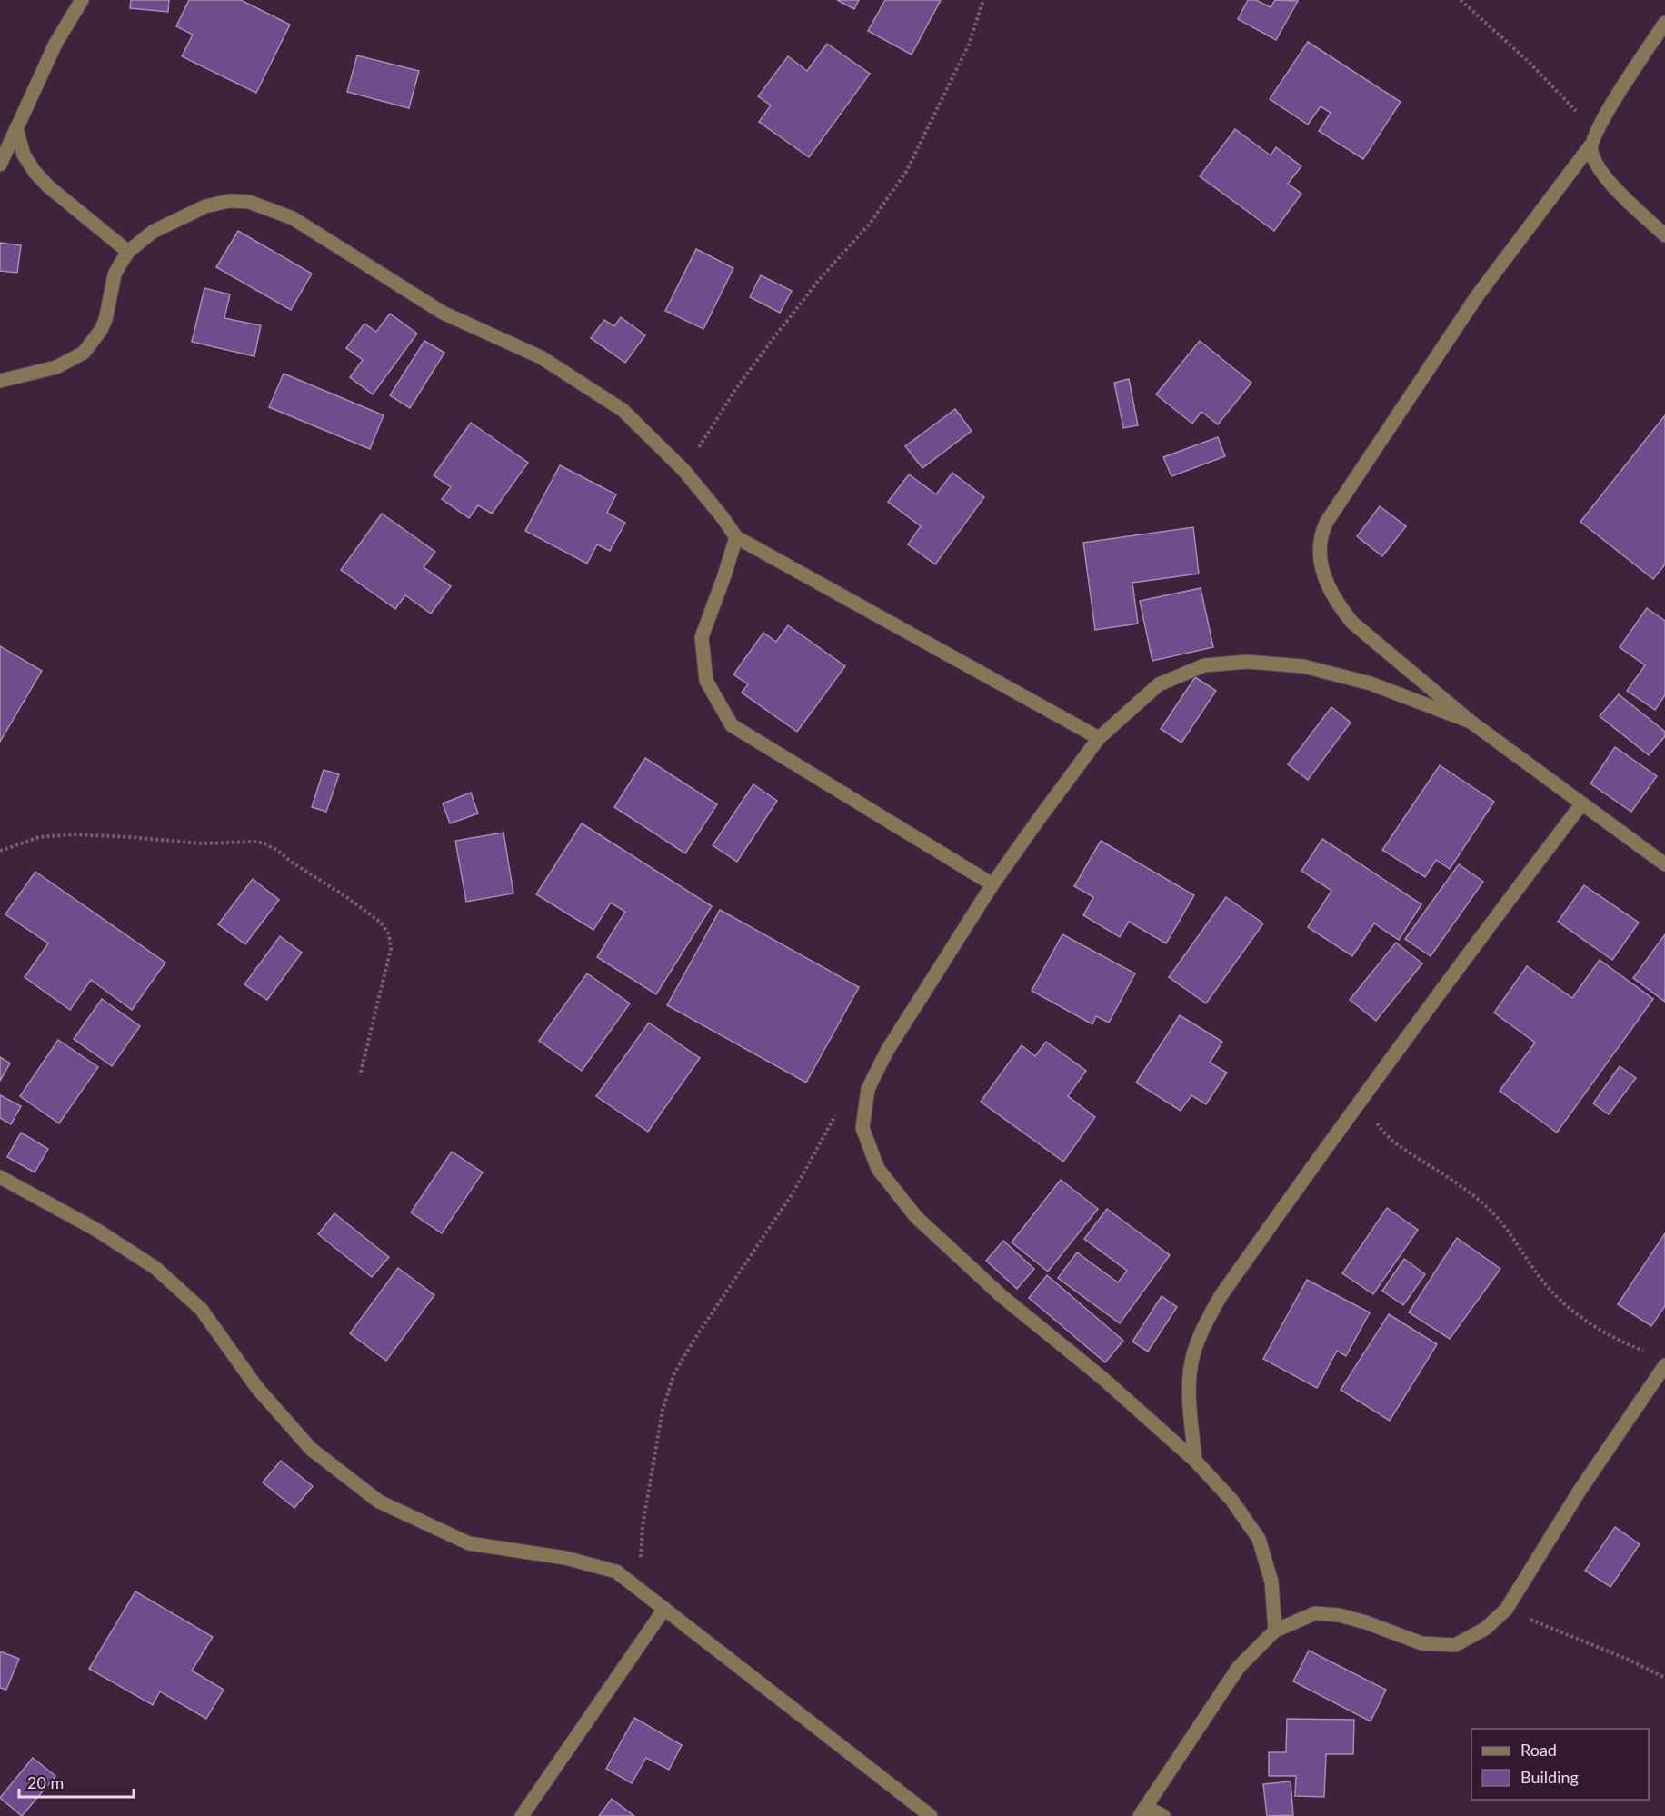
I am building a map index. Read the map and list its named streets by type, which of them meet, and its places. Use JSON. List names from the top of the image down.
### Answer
{
  "legend": ["Road", "Building"],
  "scale_bar": "20 m"
}
